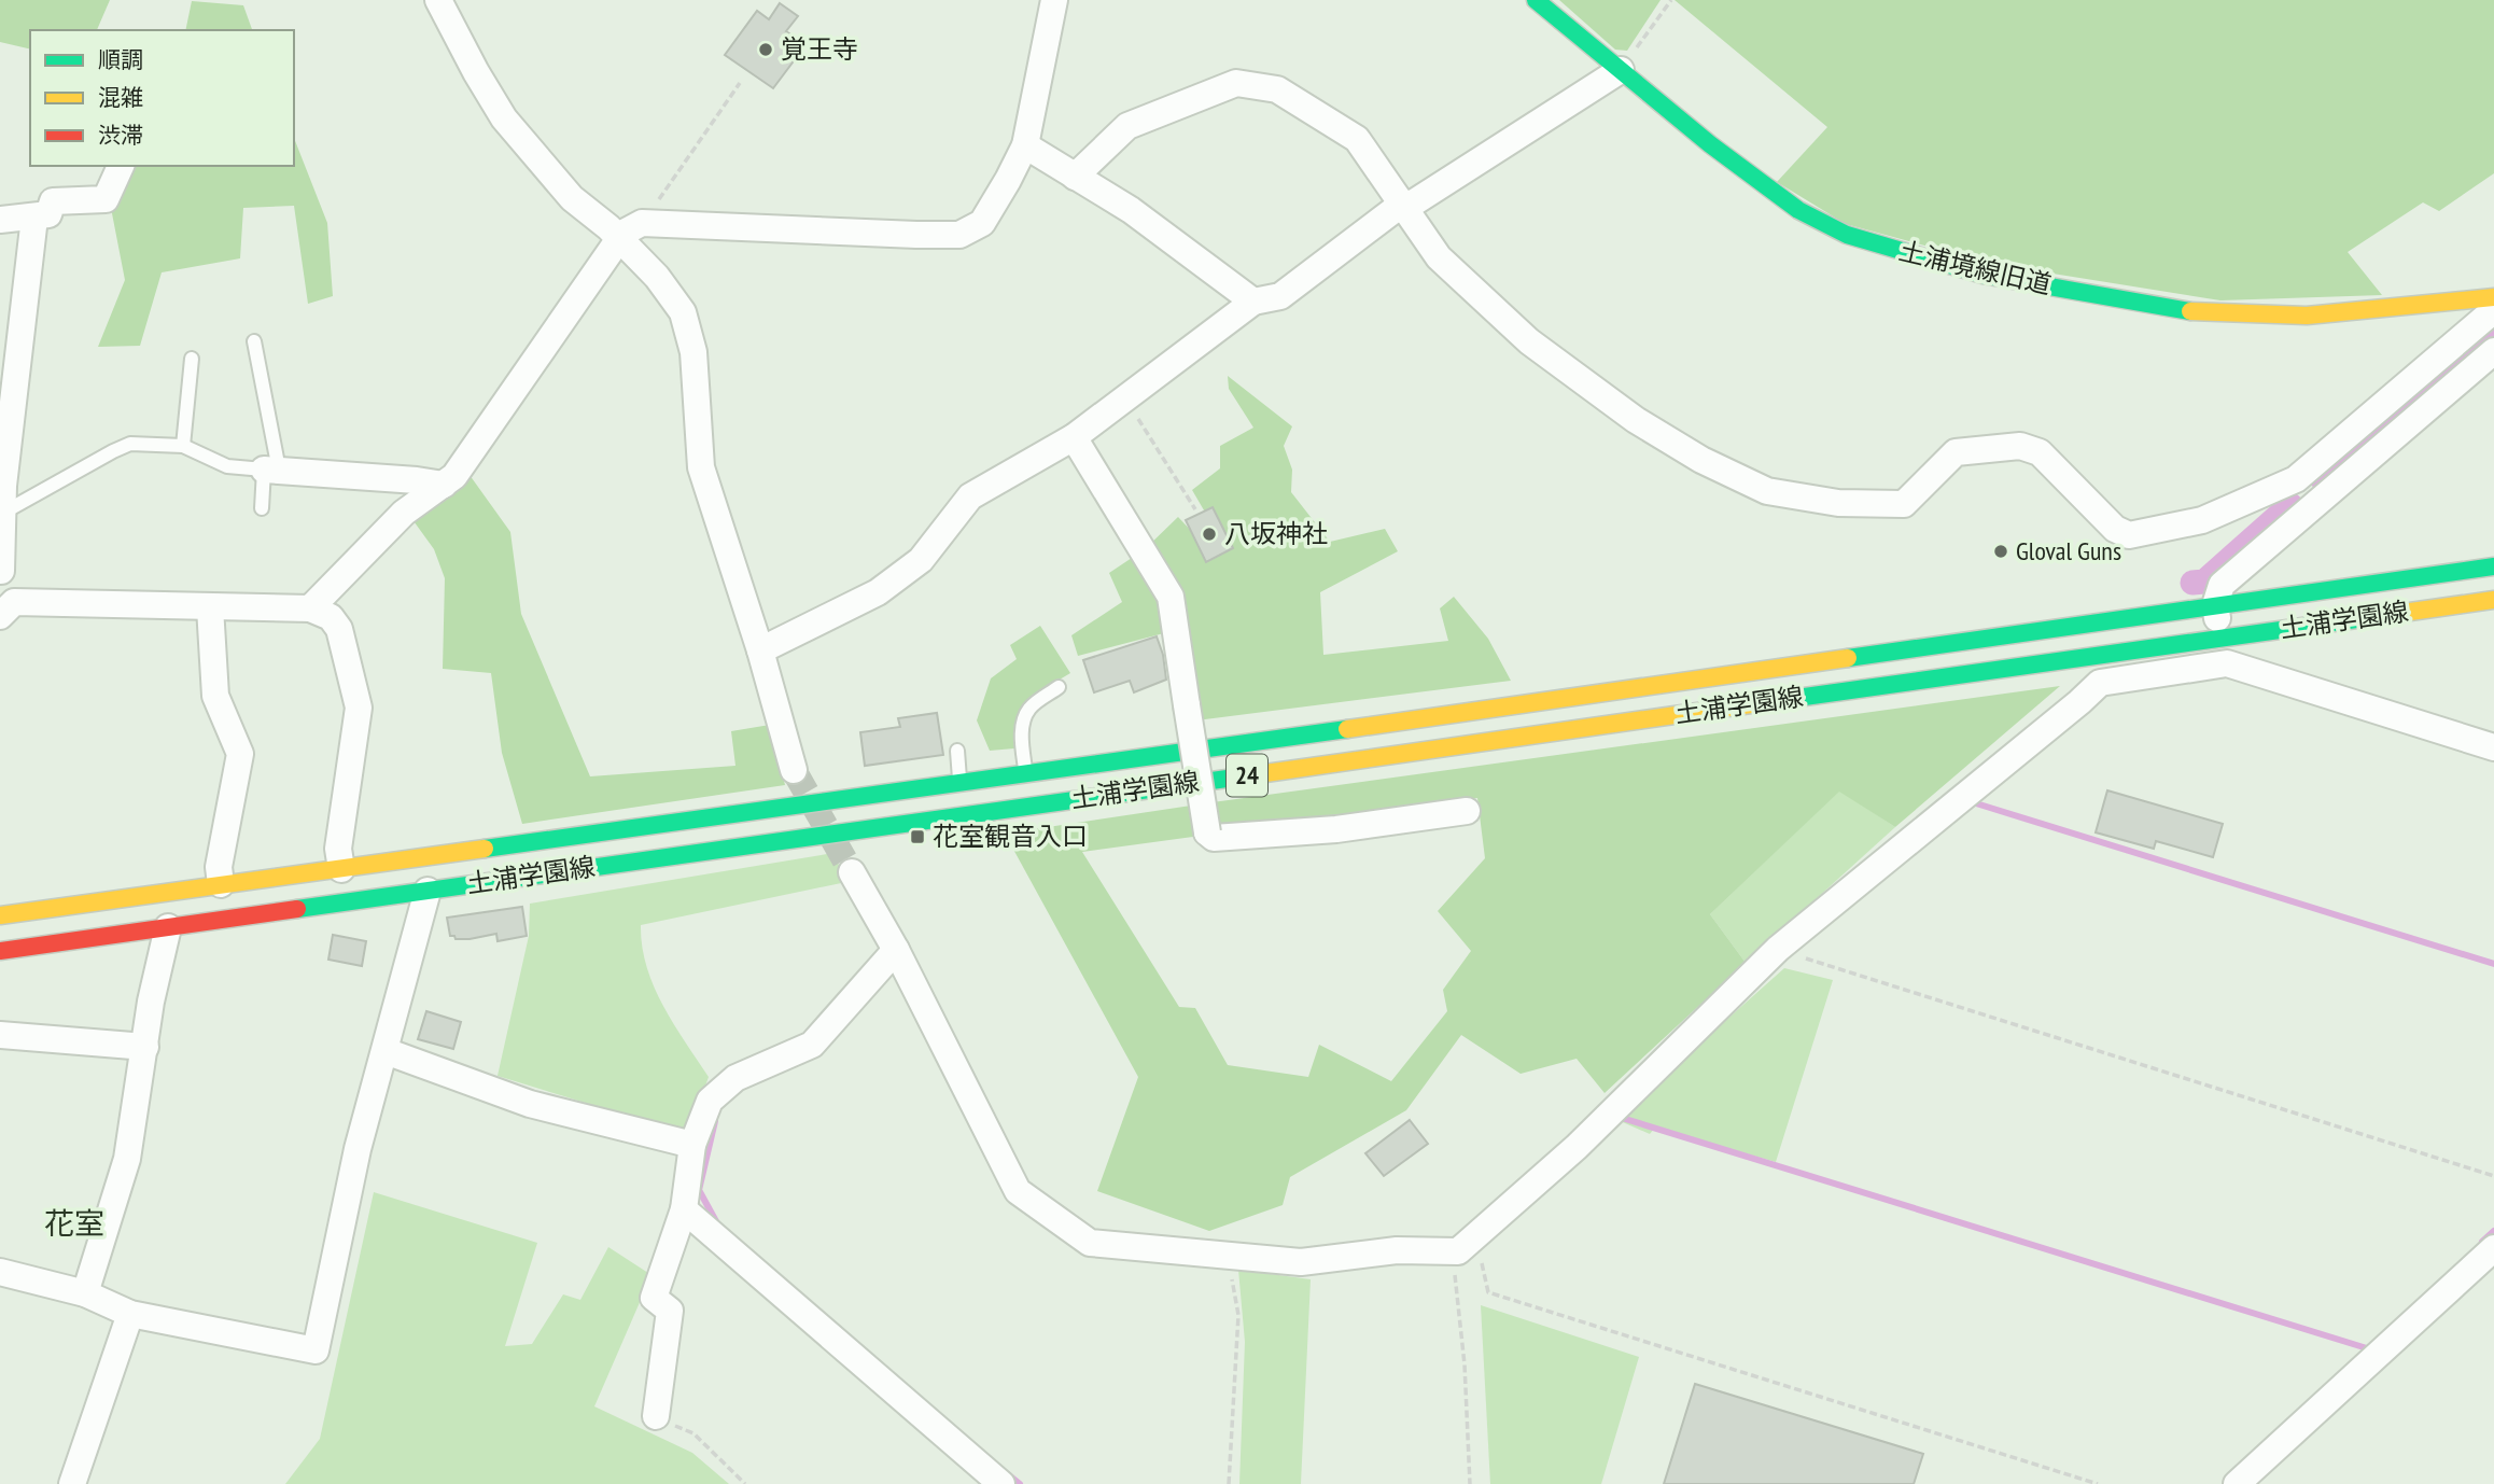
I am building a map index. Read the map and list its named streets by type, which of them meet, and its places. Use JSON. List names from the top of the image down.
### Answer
{
  "streets": {
    "main road": ["土浦境線旧道", "土浦学園線", "24"]
  },
  "districts": ["花室"],
  "places": {
    "other": ["覚王寺", "八坂神社", "Gloval Guns"],
    "transit": ["花室観音入口"]
  },
  "legend": ["順調", "混雑", "渋滞"]
}
